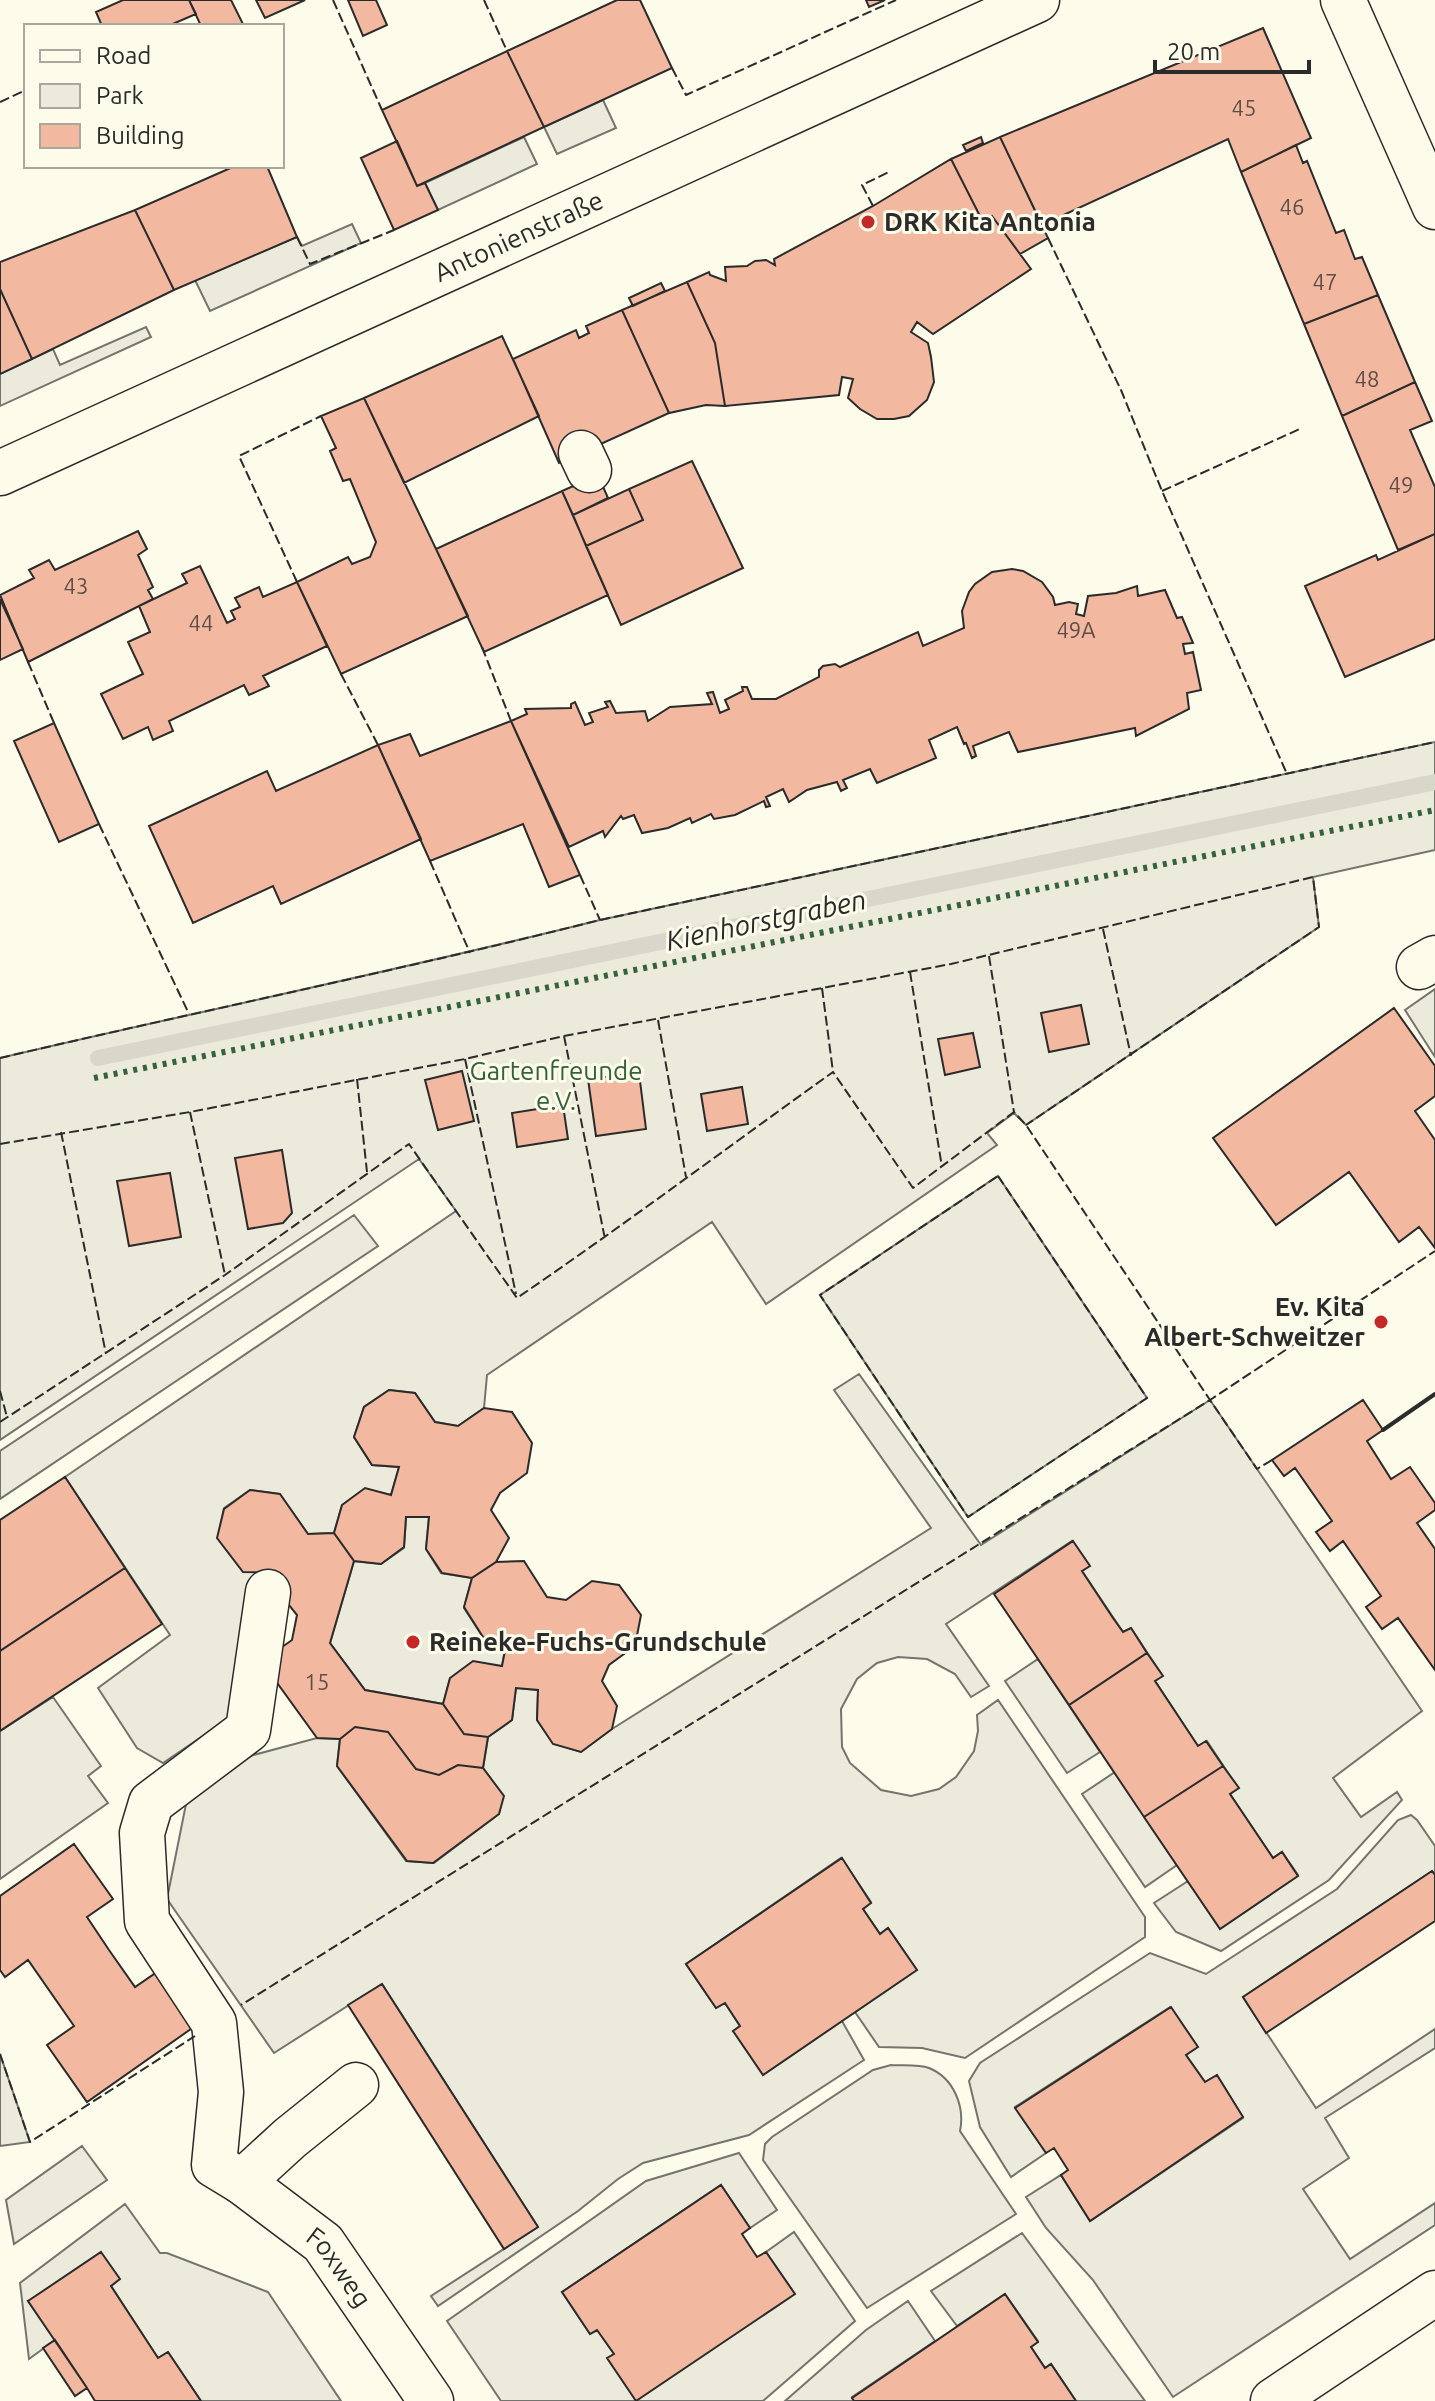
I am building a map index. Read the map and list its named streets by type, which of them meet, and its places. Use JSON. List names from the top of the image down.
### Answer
{
  "streets": {
    "main road": ["Antonienstraße", "Foxweg"]
  },
  "water": ["Kienhorstgraben"],
  "parks": ["Gartenfreunde e.V."],
  "places": ["DRK Kita Antonia", "Ev. Kita Albert-Schweitzer", "Reineke-Fuchs-Grundschule"],
  "house_numbers": [
    "45",
    "46",
    "47",
    "48",
    "49",
    "43",
    "44",
    "49A",
    "15"
  ],
  "legend": ["Road", "Park", "Building"],
  "scale_bar": "20 m"
}
